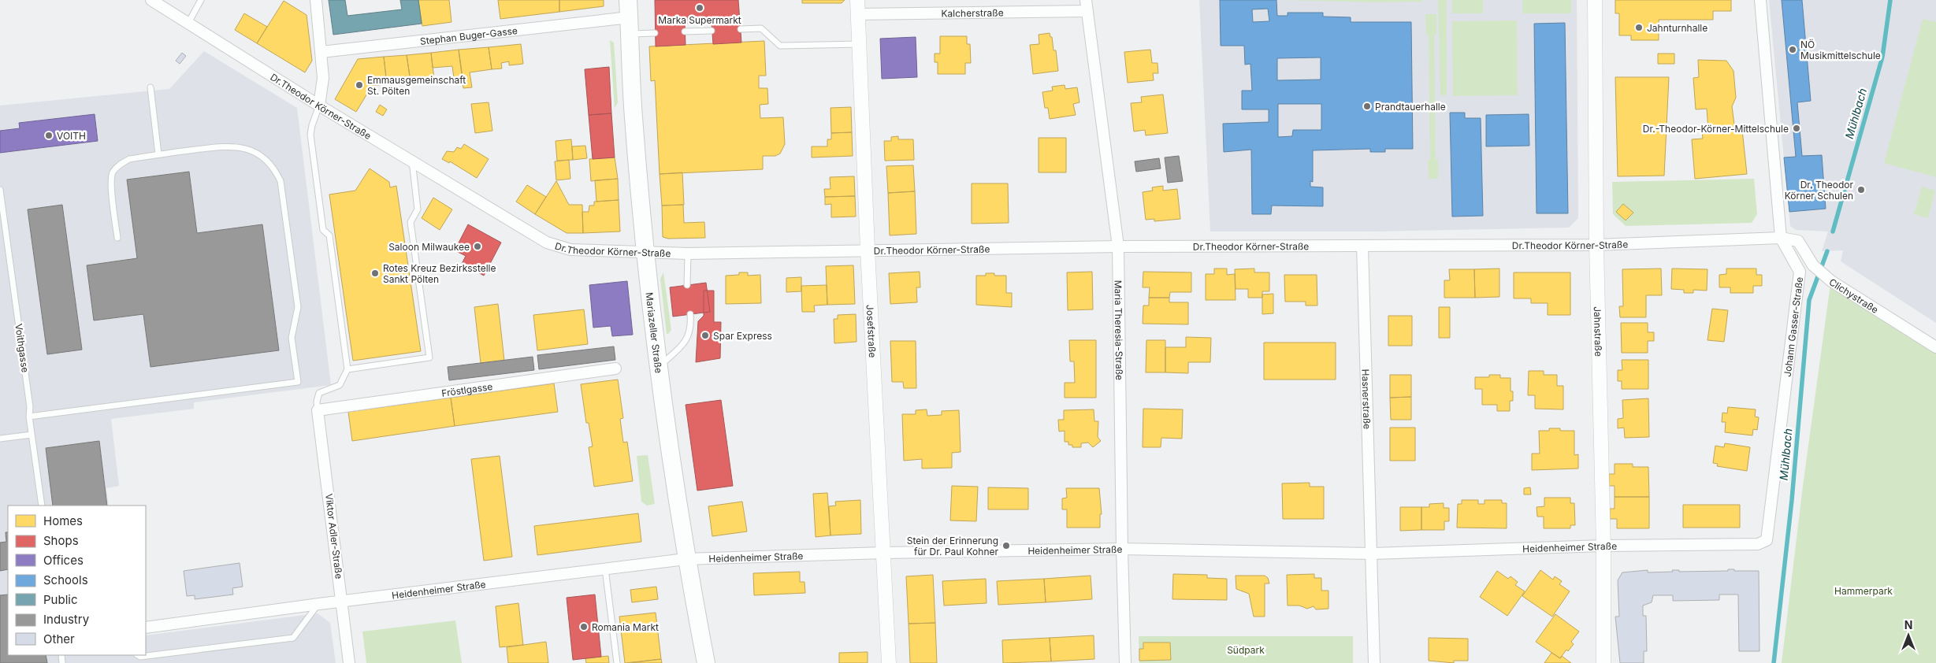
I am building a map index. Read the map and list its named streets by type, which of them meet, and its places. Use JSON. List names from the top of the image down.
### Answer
{
  "streets": {
    "main road": ["Mariazeller Straße"],
    "street": [
      "Kalcherstraße",
      "Stephan Buger-Gasse",
      "Dr.Theodor Körner-Straße",
      "Clichystraße",
      "Johann Gasser-Straße",
      "Maria Theresia-Straße",
      "Josefstraße",
      "Jahnstraße",
      "Fröstlgasse",
      "Hasnerstraße",
      "Viktor Adler-Straße",
      "Heidenheimer Straße"
    ],
    "lane": ["Voithgasse"]
  },
  "crossings": [
    ["Kalcherstraße", "Maria Theresia-Straße"],
    ["Kalcherstraße", "Josefstraße"],
    ["Stephan Buger-Gasse", "Mariazeller Straße"],
    ["Dr.Theodor Körner-Straße", "Clichystraße"],
    ["Dr.Theodor Körner-Straße", "Johann Gasser-Straße"],
    ["Dr.Theodor Körner-Straße", "Maria Theresia-Straße"],
    ["Dr.Theodor Körner-Straße", "Josefstraße"],
    ["Dr.Theodor Körner-Straße", "Jahnstraße"],
    ["Dr.Theodor Körner-Straße", "Mariazeller Straße"],
    ["Dr.Theodor Körner-Straße", "Hasnerstraße"],
    ["Clichystraße", "Johann Gasser-Straße"],
    ["Johann Gasser-Straße", "Heidenheimer Straße"],
    ["Maria Theresia-Straße", "Heidenheimer Straße"],
    ["Josefstraße", "Heidenheimer Straße"],
    ["Jahnstraße", "Heidenheimer Straße"],
    ["Mariazeller Straße", "Heidenheimer Straße"],
    ["Fröstlgasse", "Viktor Adler-Straße"],
    ["Hasnerstraße", "Heidenheimer Straße"],
    ["Viktor Adler-Straße", "Heidenheimer Straße"]
  ],
  "water": ["Mühlbach"],
  "parks": ["Hammerpark", "Südpark"],
  "places": [
    "Marka Supermarkt",
    "Jahnturnhalle",
    "NÖ Musikmittelschule",
    "Emmausgemeinschaft St. Pölten",
    "Prandtauerhalle",
    "Dr.-Theodor-Körner-Mittelschule",
    "VOITH",
    "Dr. Theodor Körner Schulen",
    "Saloon Milwaukee",
    "Rotes Kreuz Bezirksstelle Sankt Pölten",
    "Spar Express",
    "Stein der Erinnerung für Dr. Paul Kohner",
    "Romania Markt"
  ],
  "legend": [
    "Homes",
    "Shops",
    "Offices",
    "Schools",
    "Public",
    "Industry",
    "Other"
  ],
  "north": "top"
}
